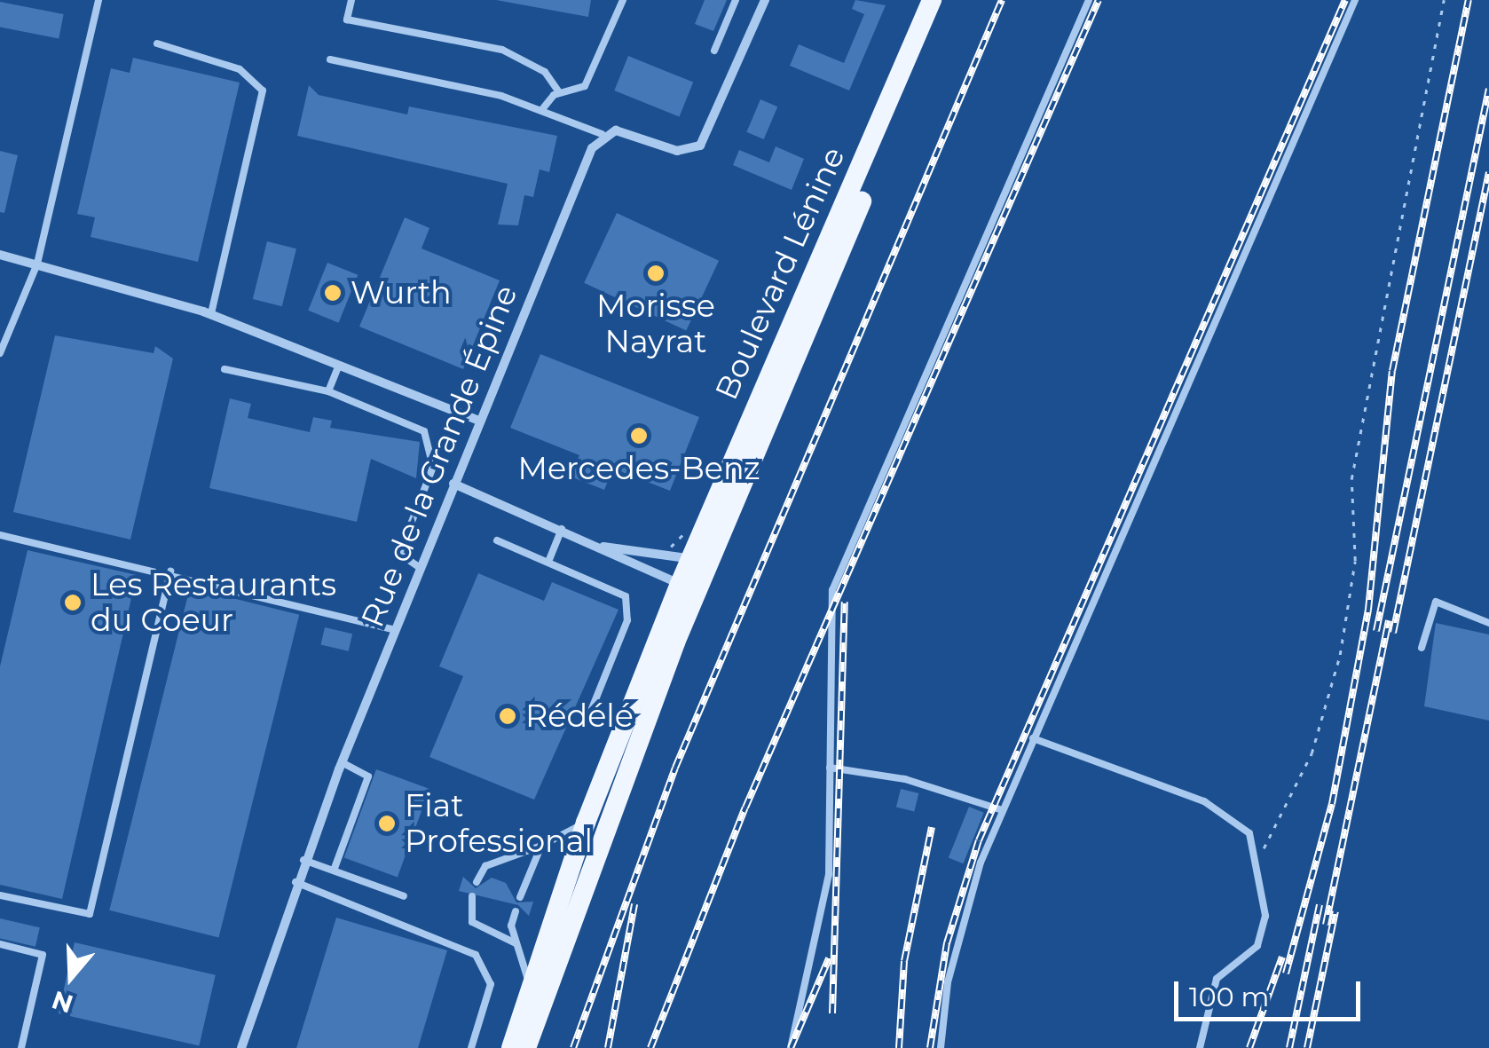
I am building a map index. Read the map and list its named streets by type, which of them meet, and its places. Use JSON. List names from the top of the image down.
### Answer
{
  "streets": {
    "main road": ["Boulevard Lénine"],
    "street": ["Rue de la Grande Épine"]
  },
  "places": [
    "Morisse Nayrat",
    "Wurth",
    "Mercedes-Benz",
    "Les Restaurants du Coeur",
    "Rédélé",
    "Fiat Professional"
  ],
  "scale_bar": "100 m",
  "north": "bottom"
}
